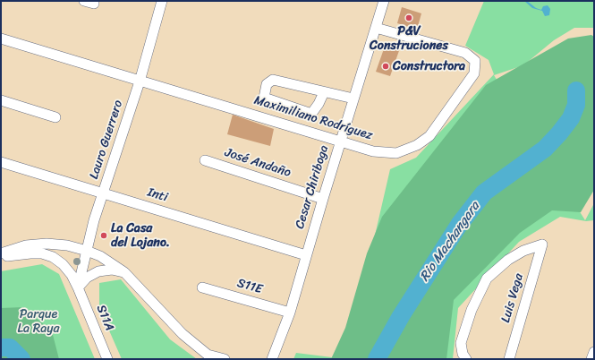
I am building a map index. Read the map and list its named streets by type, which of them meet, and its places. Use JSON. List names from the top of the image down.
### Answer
{
  "streets": {
    "street": [
      "Maximiliano Rodríguez",
      "Lauro Guerrero",
      "José Andaño",
      "Cesar Chiriboga",
      "Inti",
      "S11E",
      "Luis Vega",
      "S11A"
    ]
  },
  "crossings": [
    ["Maximiliano Rodríguez", "Lauro Guerrero"],
    ["Maximiliano Rodríguez", "Cesar Chiriboga"],
    ["Lauro Guerrero", "Inti"],
    ["Lauro Guerrero", "S11A"],
    ["José Andaño", "Cesar Chiriboga"],
    ["Cesar Chiriboga", "Inti"],
    ["Cesar Chiriboga", "S11E"]
  ],
  "water": ["Rio Machangara"],
  "parks": ["Parque La Raya"],
  "places": ["P&V Construciones", "Constructora", "La Casa del Lojano."]
}
